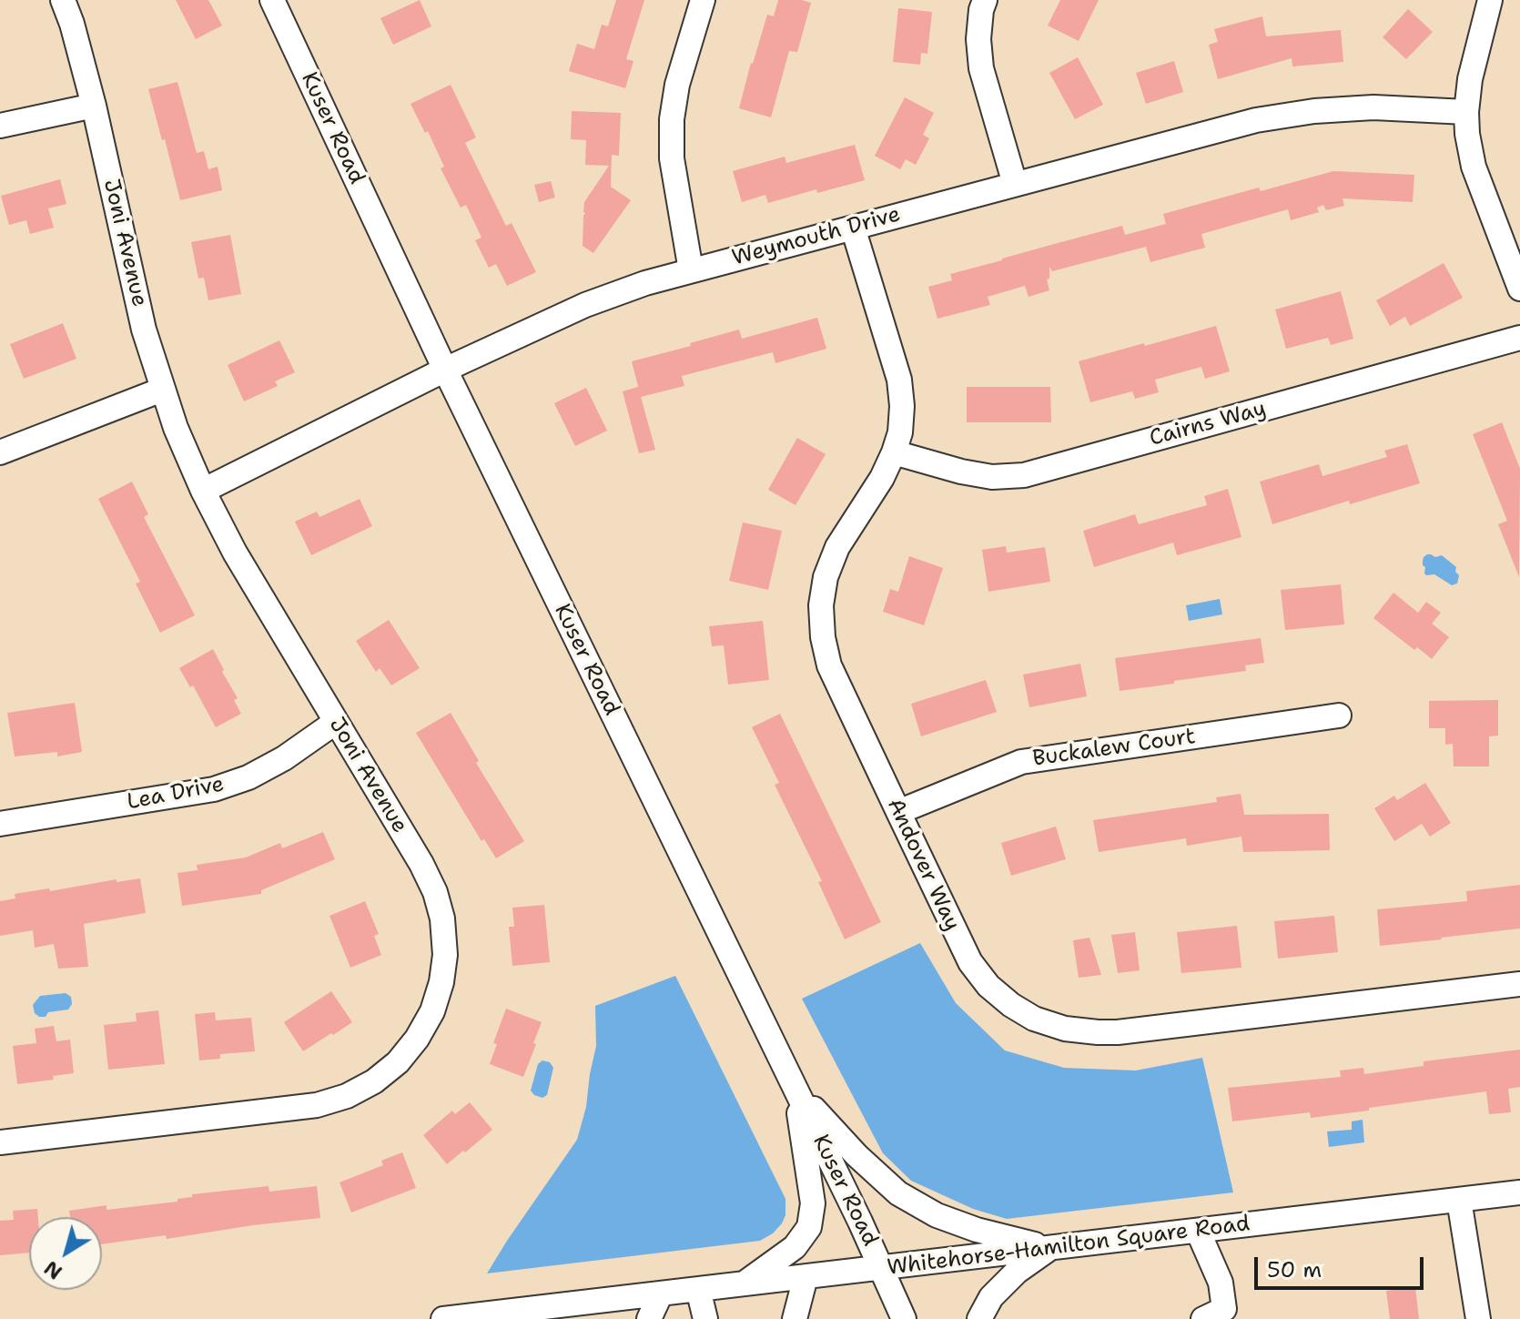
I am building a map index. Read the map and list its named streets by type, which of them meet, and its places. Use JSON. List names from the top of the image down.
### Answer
{
  "streets": {
    "street": [
      "Kuser Road",
      "Weymouth Drive",
      "Joni Avenue",
      "Cairns Way",
      "Buckalew Court",
      "Lea Drive",
      "Andover Way",
      "Whitehorse-Hamilton Square Road"
    ]
  },
  "crossings": [
    ["Kuser Road", "Weymouth Drive"],
    ["Kuser Road", "Whitehorse-Hamilton Square Road"],
    ["Weymouth Drive", "Joni Avenue"],
    ["Weymouth Drive", "Andover Way"],
    ["Joni Avenue", "Lea Drive"],
    ["Cairns Way", "Andover Way"],
    ["Buckalew Court", "Andover Way"]
  ],
  "scale_bar": "50 m",
  "north": "bottom left"
}
